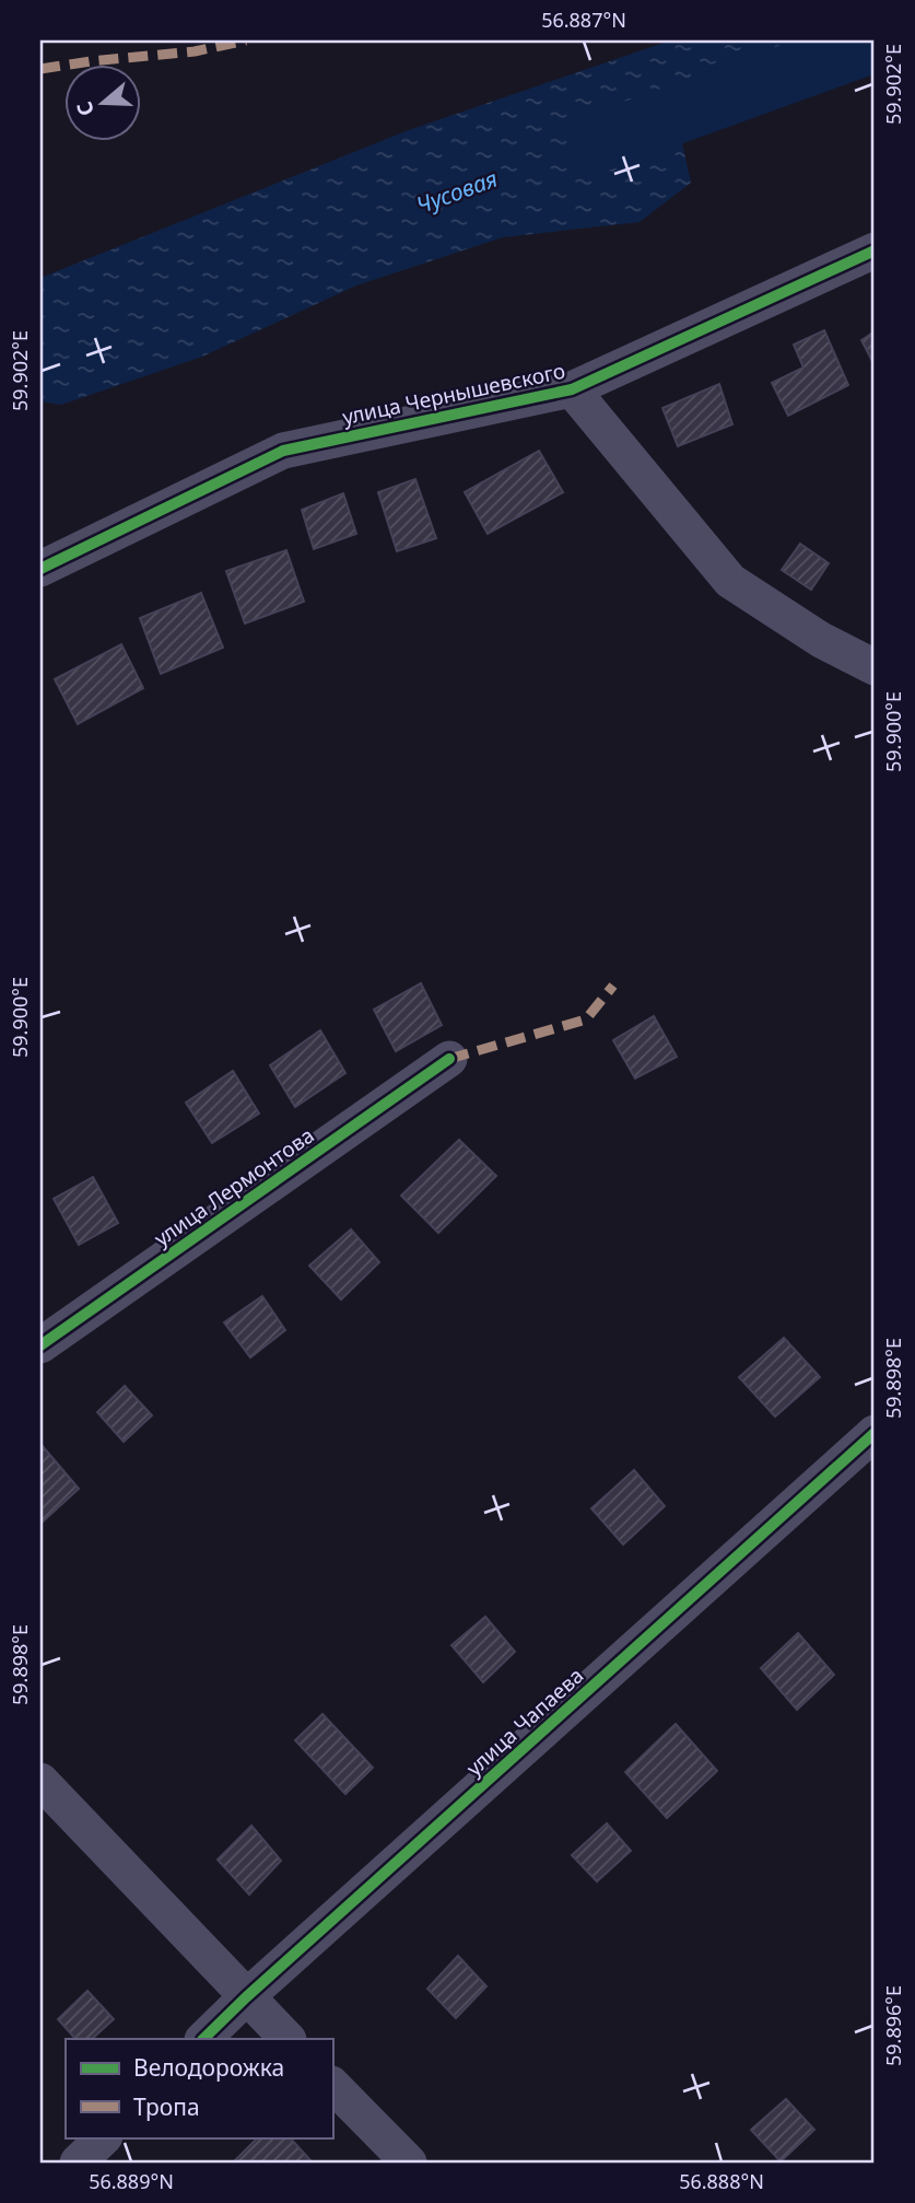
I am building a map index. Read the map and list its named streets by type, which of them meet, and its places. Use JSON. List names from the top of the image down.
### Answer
{
  "streets": {
    "street": ["улица Чернышевского", "улица Лермонтова", "улица Чапаева"]
  },
  "water": ["Чусовая"],
  "legend": ["Велодорожка", "Тропа"],
  "north": "left",
  "coordinates": [
    "56.887°N",
    "59.902°E",
    "59.900°E",
    "59.898°E",
    "59.896°E",
    "56.889°N",
    "56.888°N"
  ]
}
